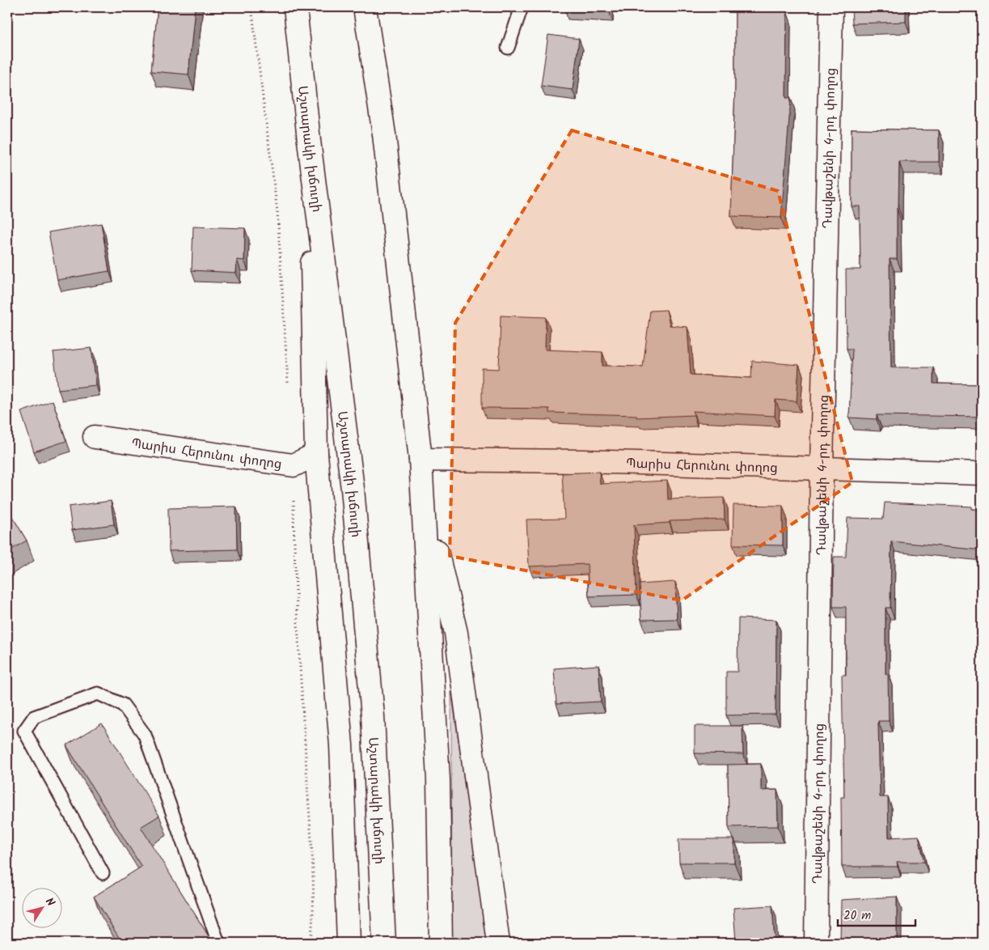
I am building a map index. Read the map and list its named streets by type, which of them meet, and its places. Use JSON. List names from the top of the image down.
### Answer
{
  "streets": {
    "main road": ["Դավթաշենի 4-րդ փողոց", "Աշտարակի խճուղի", "Պարիս Հերունու փողոց"]
  },
  "crossings": [
    ["Դավթաշենի 4-րդ փողոց", "Պարիս Հերունու փողոց"]
  ],
  "scale_bar": "20 m",
  "north": "top right"
}
